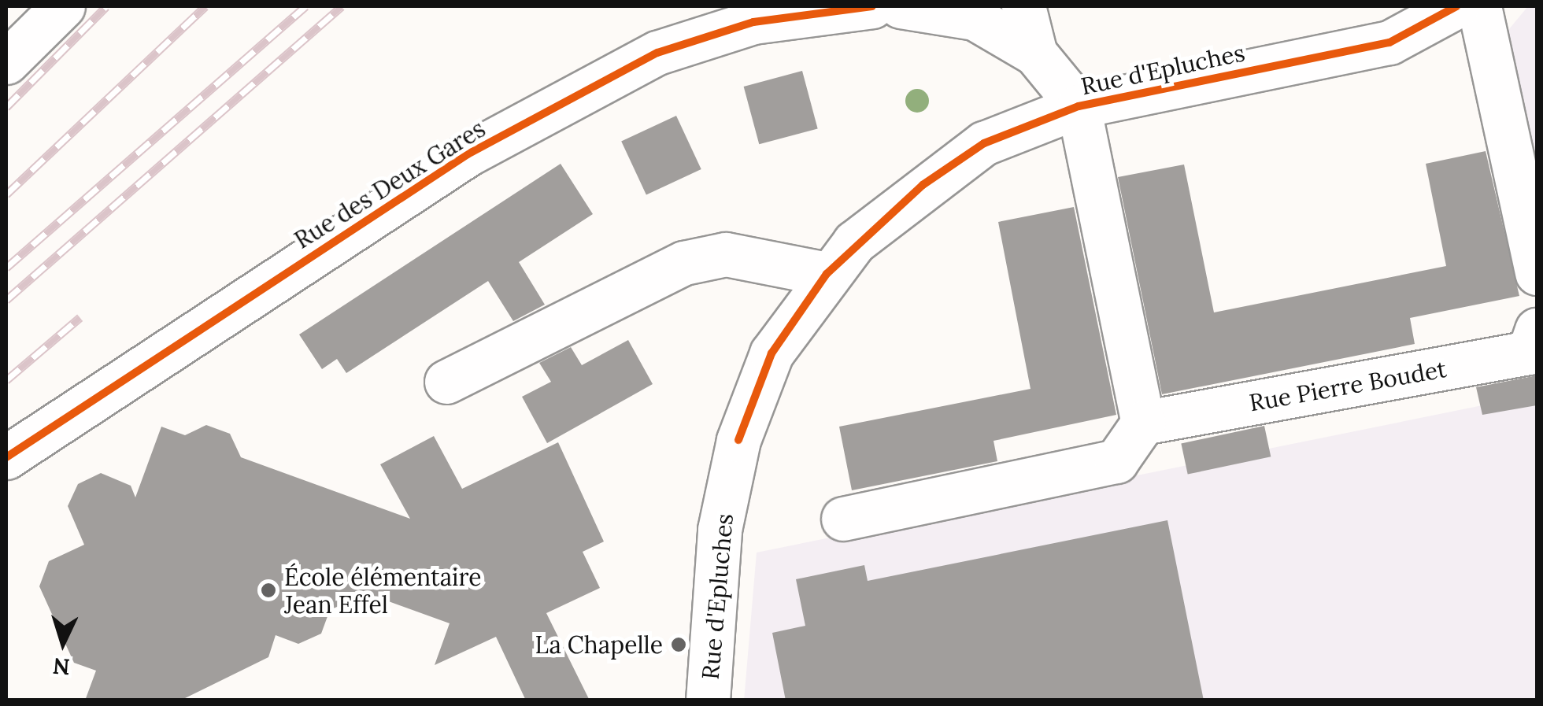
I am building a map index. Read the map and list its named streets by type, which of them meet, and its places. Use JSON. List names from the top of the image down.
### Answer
{
  "streets": {
    "street": ["Rue d'Epluches", "Rue des Deux Gares", "Rue Pierre Boudet"]
  },
  "places": ["École élémentaire Jean Effel", "La Chapelle"],
  "north": "bottom"
}
